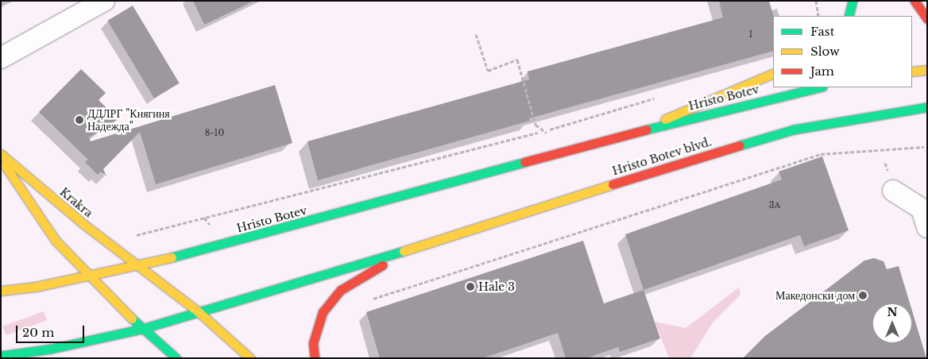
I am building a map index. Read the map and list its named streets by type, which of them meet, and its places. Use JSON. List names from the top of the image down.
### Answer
{
  "streets": {
    "main road": ["Hristo Botev", "Hristo Botev blvd.", "Krakra"]
  },
  "places": ["ДДЛРГ \"Княгиня Надежда\"", "Hale 3", "Македонски дом"],
  "house_numbers": ["1", "8-10", "3А"],
  "legend": ["Fast", "Slow", "Jam"],
  "scale_bar": "20 m",
  "north": "top"
}
